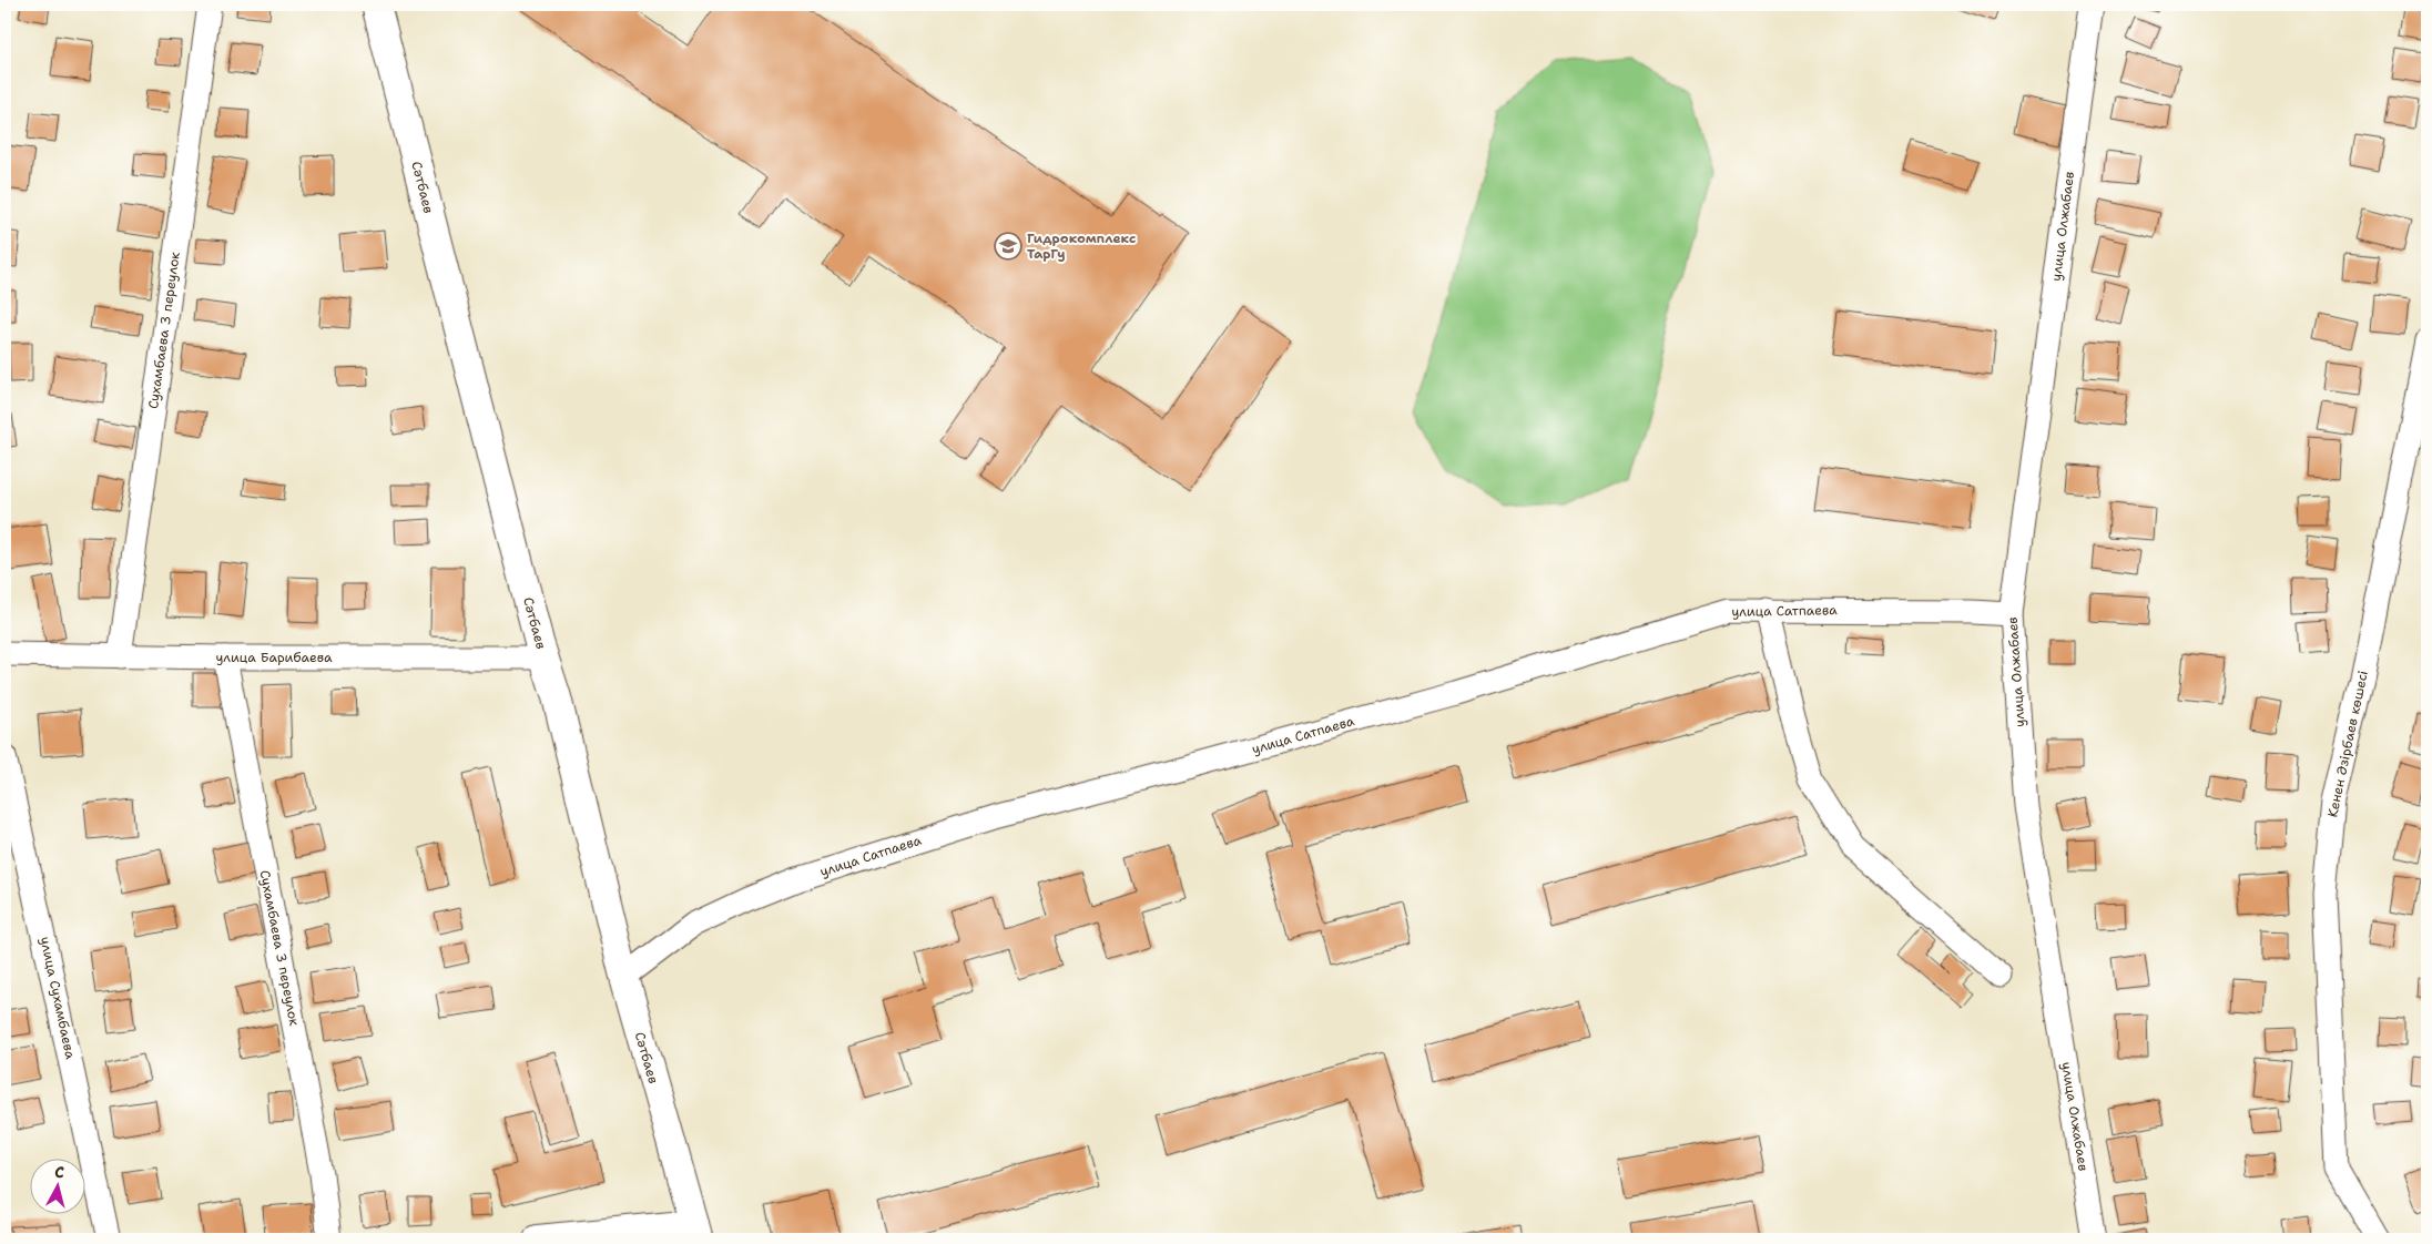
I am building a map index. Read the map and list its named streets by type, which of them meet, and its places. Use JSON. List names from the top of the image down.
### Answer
{
  "streets": {
    "street": [
      "Сәтбаев",
      "улица Олжабаев",
      "Сухамбаева 3 переулок",
      "улица Сатпаева",
      "улица Барибаева",
      "Кенен Әзірбаев көшесі",
      "улица Сухамбаева"
    ]
  },
  "crossings": [
    ["Сәтбаев", "улица Сатпаева"],
    ["Сәтбаев", "улица Барибаева"],
    ["улица Олжабаев", "улица Сатпаева"],
    ["Сухамбаева 3 переулок", "улица Барибаева"]
  ],
  "places": {
    "school or university": ["Гидрокомплекс ТарГу"]
  },
  "north": "top"
}
